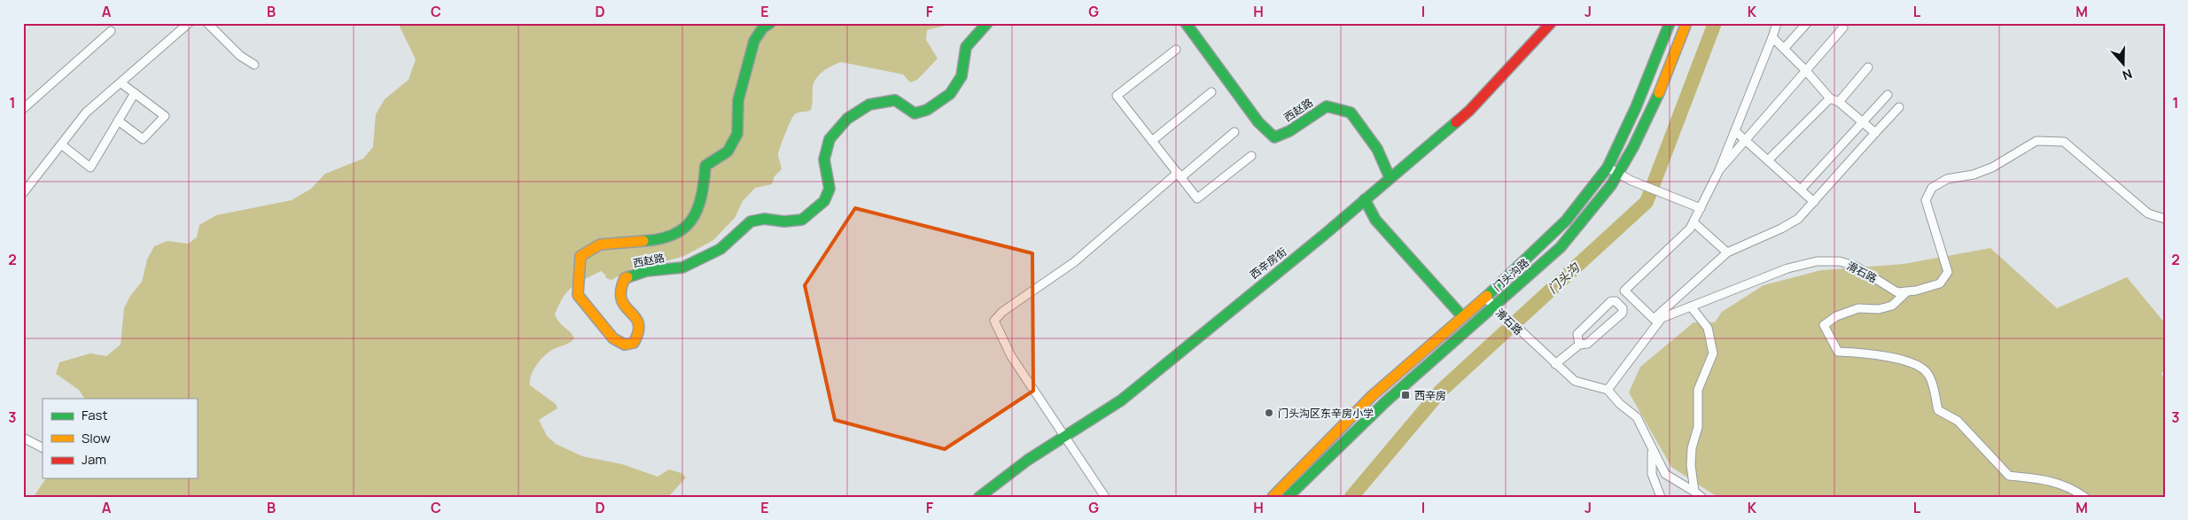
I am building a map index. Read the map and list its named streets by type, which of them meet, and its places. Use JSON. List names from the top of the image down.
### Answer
{
  "streets": {
    "street": [
      "西赵路",
      "西辛房街",
      "滑石路",
      "门头沟路"
    ]
  },
  "crossings": [
    ["西赵路", "西辛房街"],
    ["滑石路", "门头沟路"]
  ],
  "water": ["门头沟"],
  "places": {
    "transit": ["西辛房"],
    "other": ["门头沟区东辛房小学"]
  },
  "legend": ["Fast", "Slow", "Jam"],
  "north": "bottom",
  "grid": {
    "columns": [
      "A",
      "B",
      "C",
      "D",
      "E",
      "F",
      "G",
      "H",
      "I",
      "J",
      "K",
      "L",
      "M"
    ],
    "rows": ["1", "2", "3"]
  }
}
